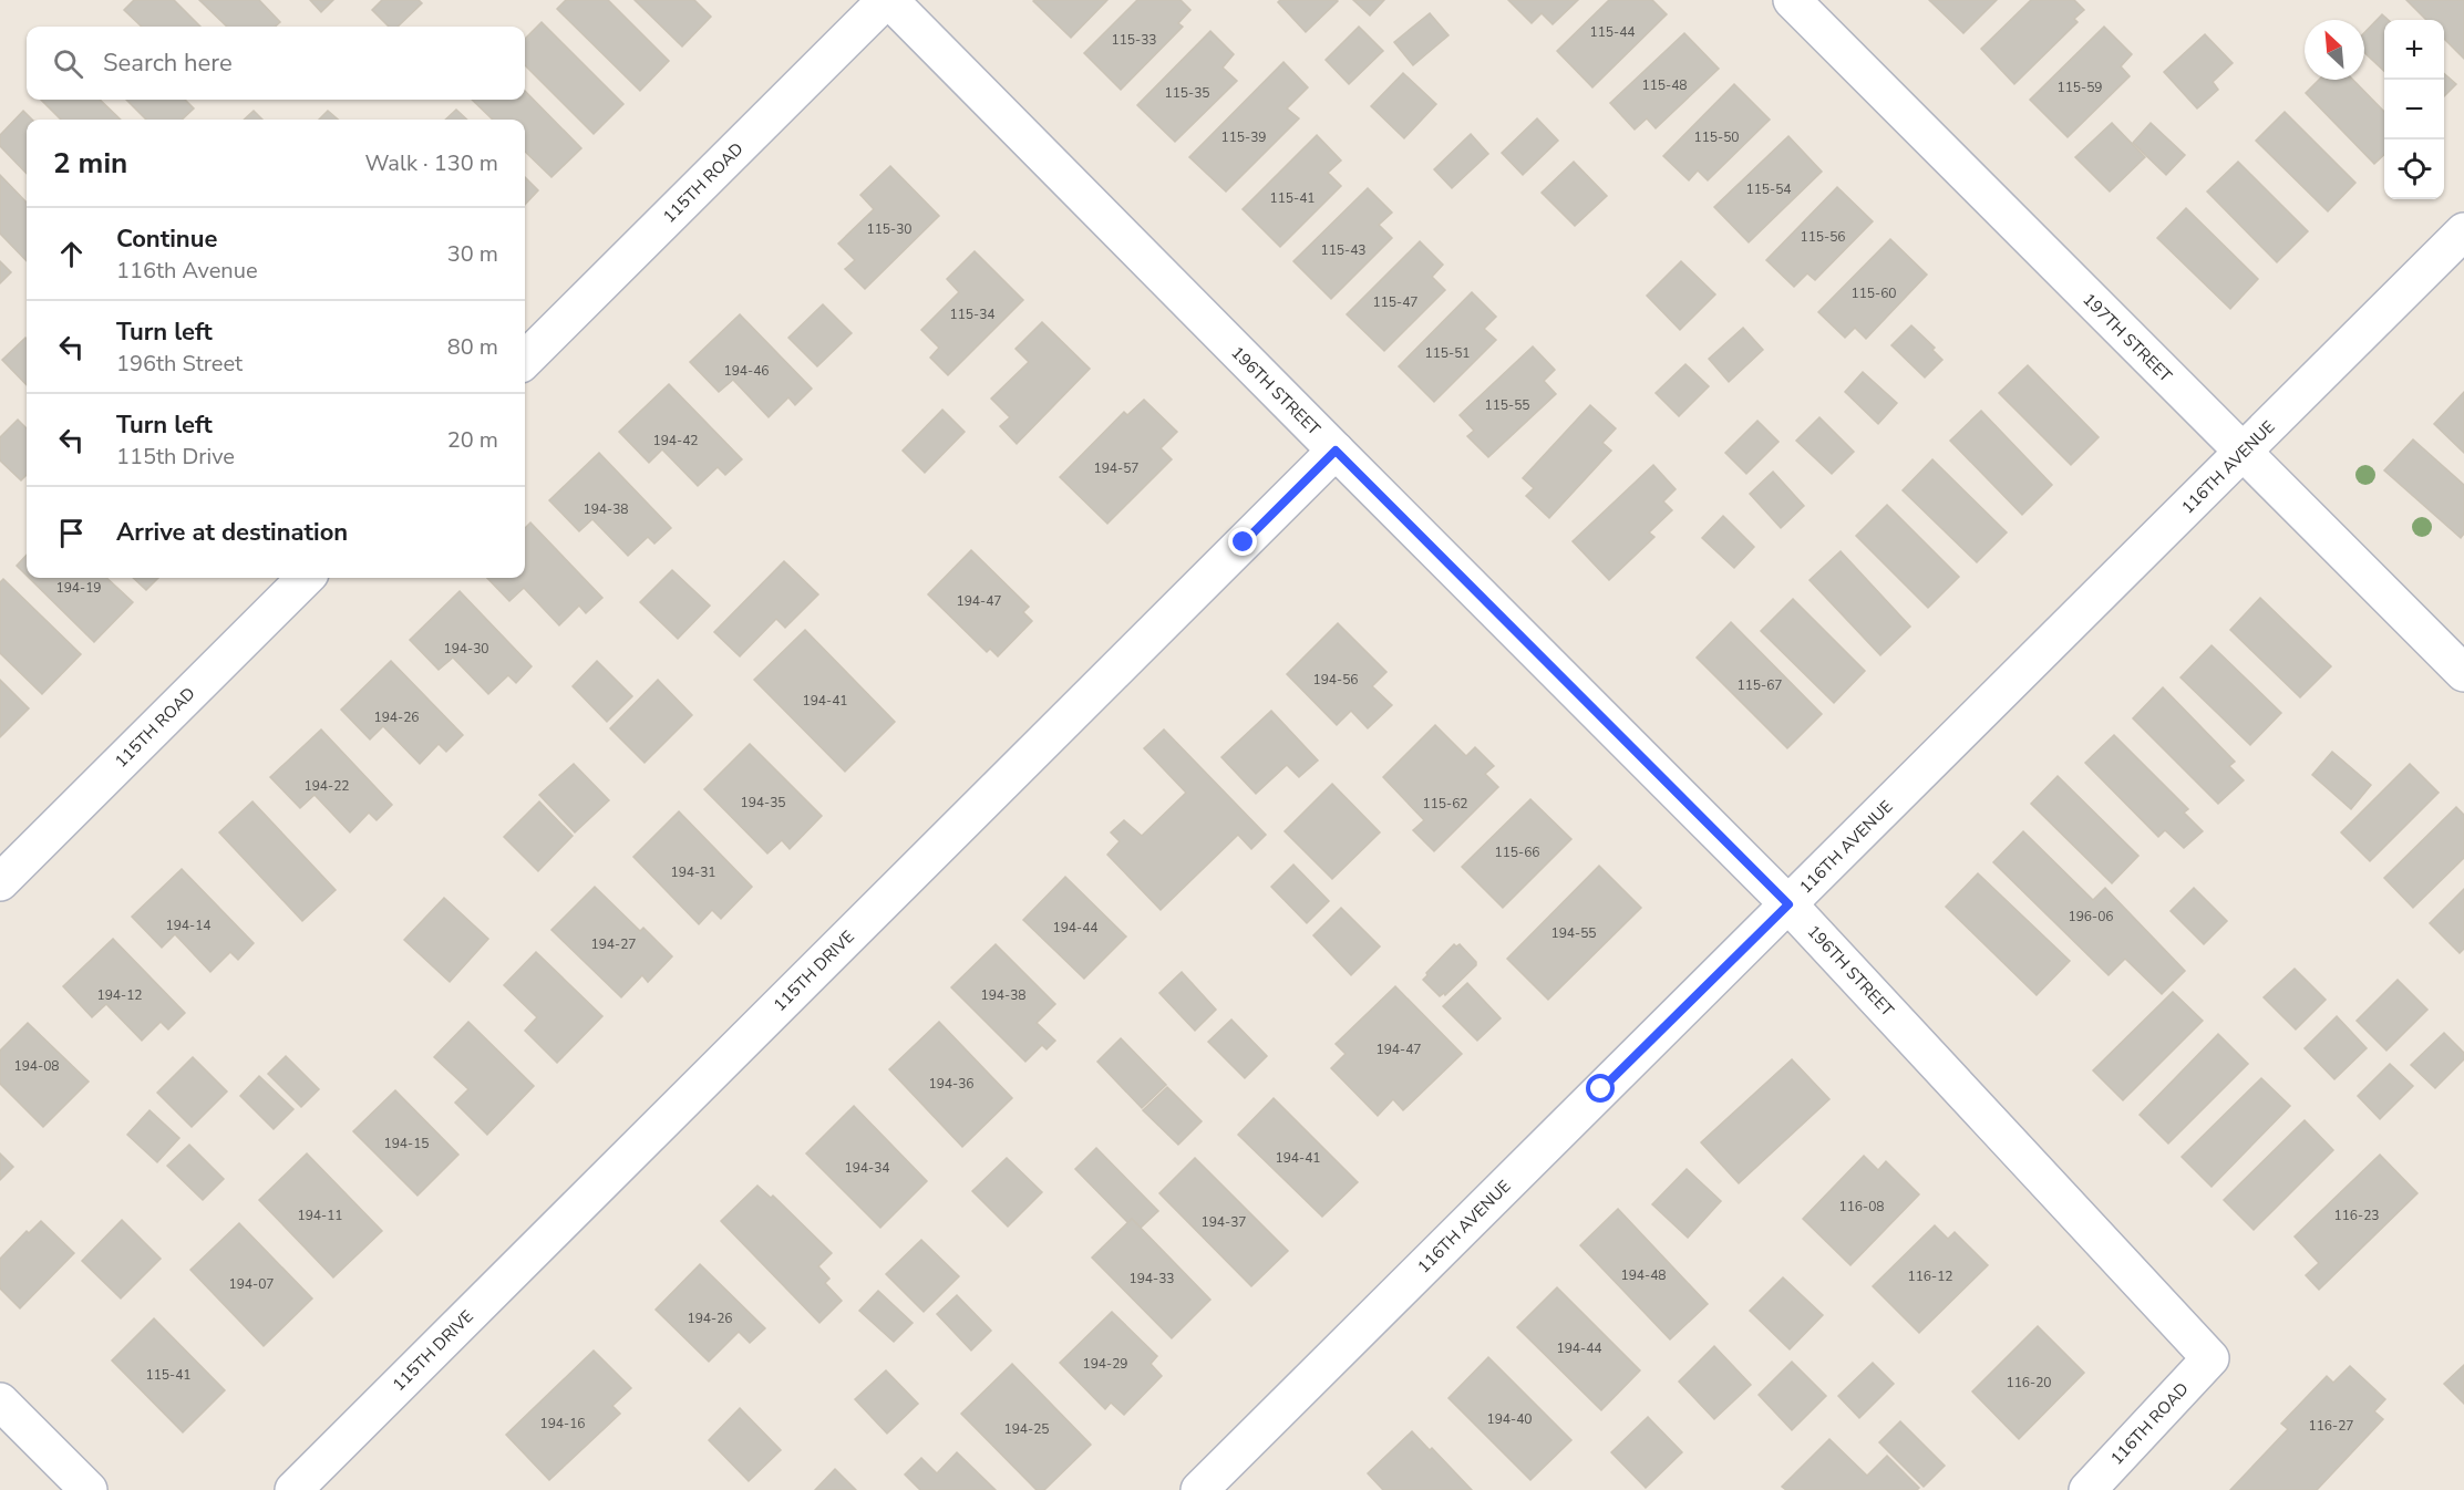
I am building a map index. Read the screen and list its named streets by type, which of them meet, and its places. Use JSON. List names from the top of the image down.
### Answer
{
  "streets": {
    "street": [
      "115TH ROAD",
      "197TH STREET",
      "196TH STREET",
      "116TH AVENUE",
      "115TH DRIVE",
      "116TH ROAD"
    ]
  },
  "crossings": [
    ["115TH ROAD", "196TH STREET"],
    ["197TH STREET", "116TH AVENUE"],
    ["196TH STREET", "116TH AVENUE"],
    ["196TH STREET", "115TH DRIVE"],
    ["196TH STREET", "116TH ROAD"]
  ],
  "house_numbers": [
    "115-44",
    "115-33",
    "115-48",
    "115-59",
    "115-35",
    "115-39",
    "115-50",
    "115-54",
    "115-41",
    "115-30",
    "115-56",
    "115-43",
    "115-60",
    "115-47",
    "115-34",
    "115-51",
    "194-46",
    "115-55",
    "194-42",
    "194-57",
    "194-38",
    "194-19",
    "194-47",
    "194-30",
    "194-56",
    "115-67",
    "194-41",
    "194-26",
    "194-22",
    "194-35",
    "115-62",
    "115-66",
    "194-31",
    "196-06",
    "194-14",
    "194-44",
    "194-55",
    "194-27",
    "194-12",
    "194-38",
    "194-47",
    "194-08",
    "194-36",
    "194-15",
    "194-41",
    "194-34",
    "116-08",
    "194-11",
    "116-23",
    "194-37",
    "194-48",
    "116-12",
    "194-33",
    "194-07",
    "194-26",
    "194-44",
    "194-29",
    "115-41",
    "116-20",
    "194-40",
    "194-16",
    "116-27",
    "194-25"
  ],
  "north": "top left",
  "page": {
    "map_buttons": ["+", "−"],
    "search": "Search here",
    "heading": ["2 min", "Walk · 130 m"],
    "list": [
      ["Continue", "116th Avenue", "30 m"],
      ["Turn left", "196th Street", "80 m"],
      ["Turn left", "115th Drive", "20 m"],
      "Arrive at destination"
    ]
  }
}
